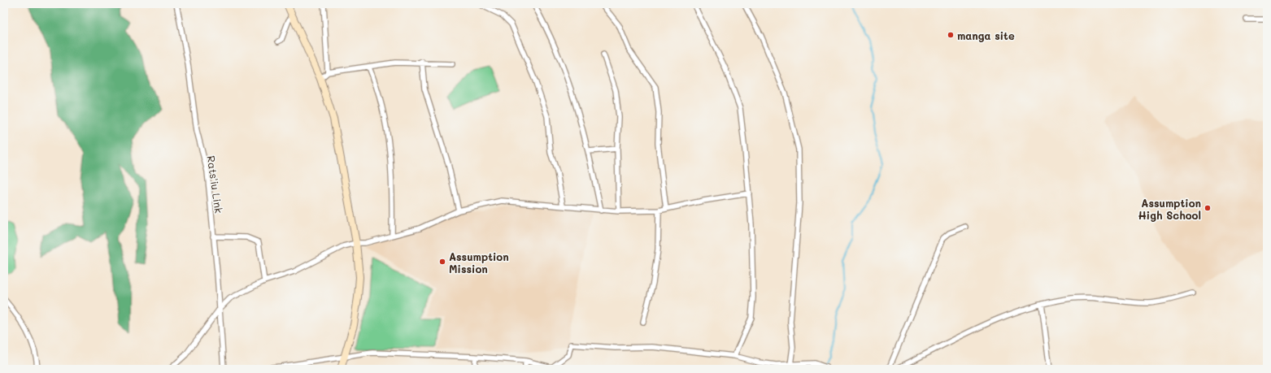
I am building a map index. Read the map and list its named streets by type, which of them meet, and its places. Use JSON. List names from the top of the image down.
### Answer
{
  "streets": {
    "street": ["Rats'iu Link"]
  },
  "places": ["manga site", "Assumption High School", "Assumption Mission"]
}
